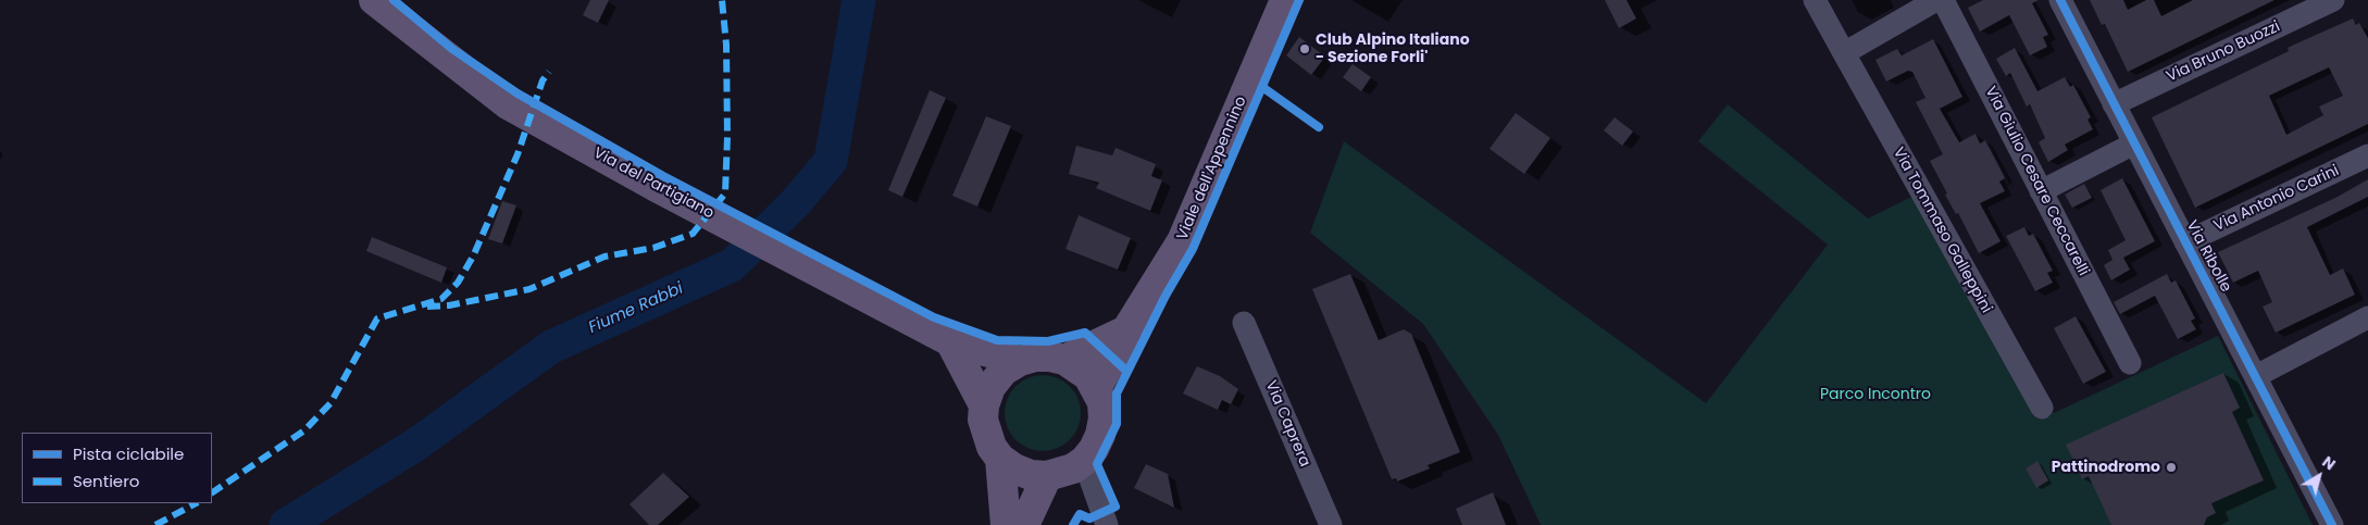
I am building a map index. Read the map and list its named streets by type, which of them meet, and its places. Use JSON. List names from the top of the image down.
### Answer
{
  "streets": {
    "main road": ["Viale dell'Appennino", "Via del Partigiano"],
    "street": [
      "Via Bruno Buozzi",
      "Via Giulio Cesare Ceccarelli",
      "Via Antonio Carini",
      "Via Tommaso Galleppini",
      "Via Ribolle",
      "Via Caprera"
    ]
  },
  "crossings": [
    ["Via Bruno Buozzi", "Via Ribolle"],
    ["Viale dell'Appennino", "Via del Partigiano"],
    ["Via Antonio Carini", "Via Ribolle"]
  ],
  "water": ["Fiume Rabbi"],
  "parks": ["Parco Incontro"],
  "places": ["Club Alpino Italiano - Sezione Forli'", "Pattinodromo"],
  "legend": ["Pista ciclabile", "Sentiero"],
  "north": "top right"
}
